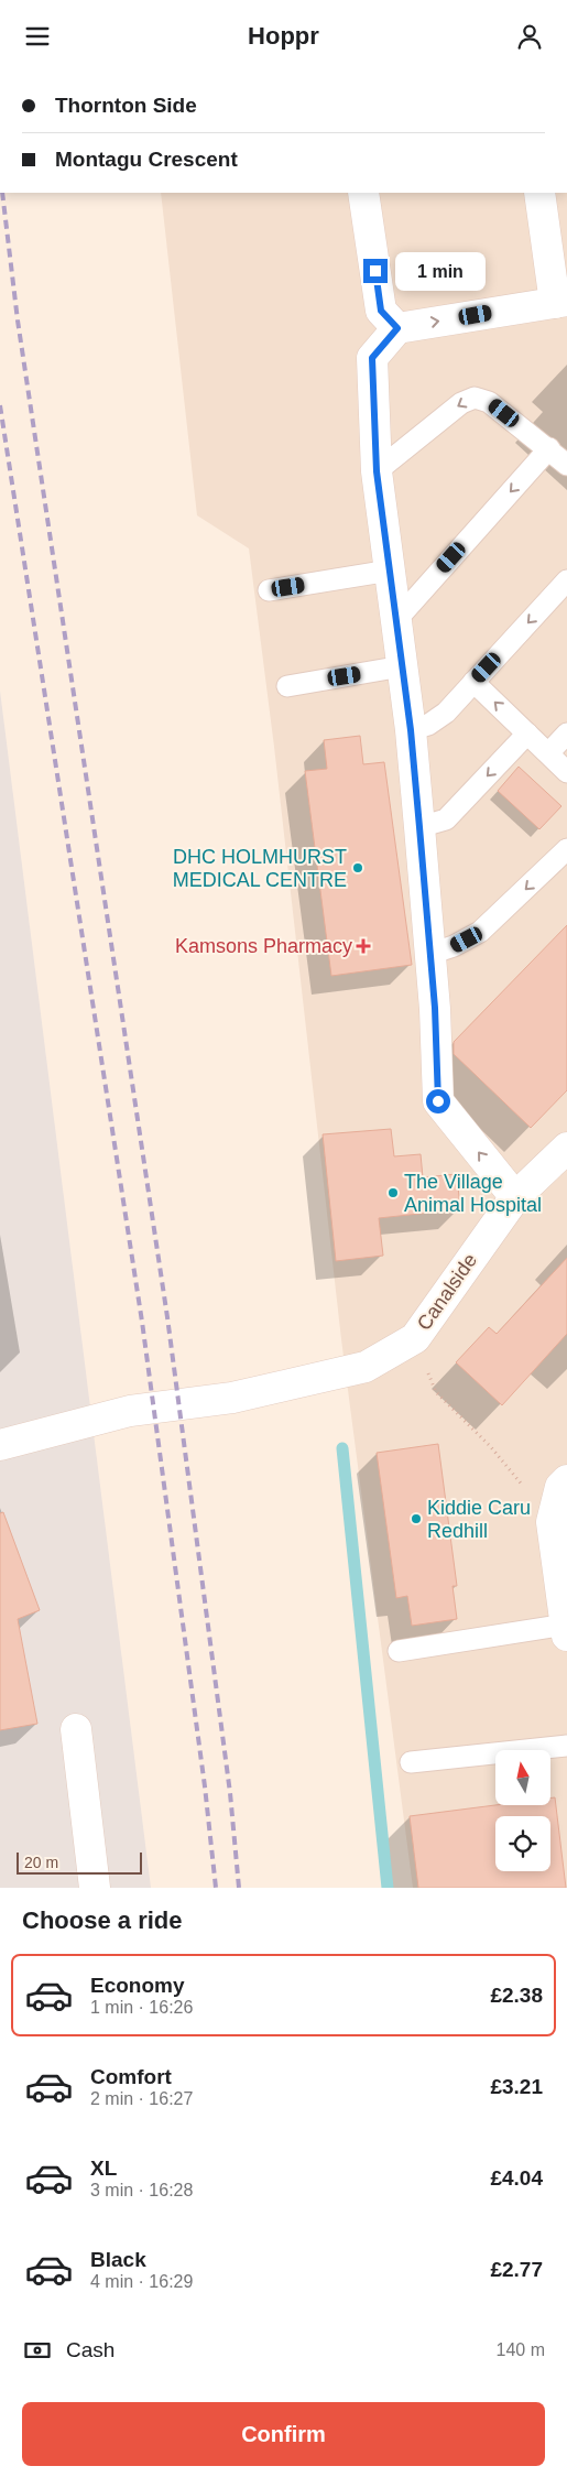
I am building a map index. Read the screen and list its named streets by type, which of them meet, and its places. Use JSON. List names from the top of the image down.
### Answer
{
  "streets": {
    "street": ["Canalside"]
  },
  "places": {
    "other": ["DHC HOLMHURST MEDICAL CENTRE", "The Village Animal Hospital", "Kiddie Caru Redhill"],
    "health": ["Kamsons Pharmacy"]
  },
  "scale_bar": "20 m",
  "north": "top",
  "page": {
    "header": "Hoppr",
    "banner": ["Thornton Side", "Montagu Crescent"],
    "bubble": "1 min",
    "scale": "20 m",
    "heading": "Choose a ride",
    "list": [
      {
        "name": "Economy",
        "note": "1 min · 16:26",
        "value": "£2.38"
      },
      {
        "name": "Comfort",
        "note": "2 min · 16:27",
        "value": "£3.21"
      },
      {
        "name": "XL",
        "note": "3 min · 16:28",
        "value": "£4.04"
      },
      {
        "name": "Black",
        "note": "4 min · 16:29",
        "value": "£2.77"
      }
    ],
    "pay": ["Cash", "140 m"],
    "buttons": "Confirm"
  }
}
